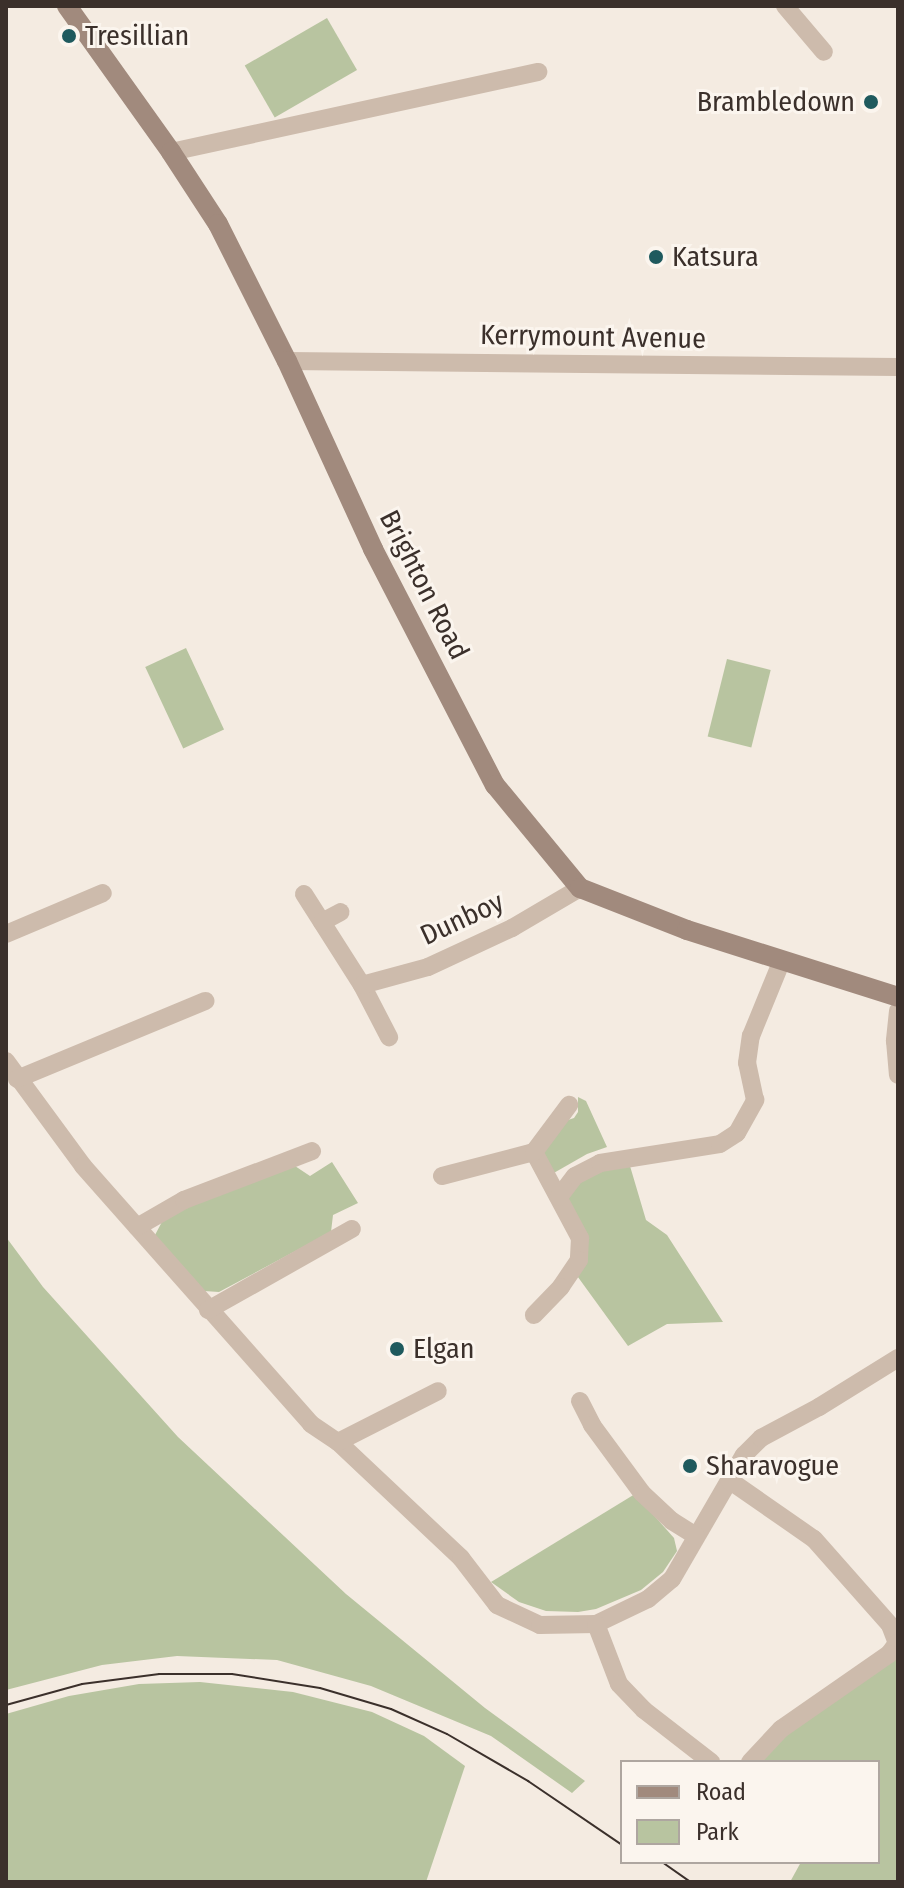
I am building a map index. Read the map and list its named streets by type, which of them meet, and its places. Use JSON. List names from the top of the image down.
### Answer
{
  "streets": {
    "street": ["Kerrymount Avenue", "Brighton Road", "Dunboy"]
  },
  "crossings": [
    ["Kerrymount Avenue", "Brighton Road"],
    ["Brighton Road", "Dunboy"]
  ],
  "places": [
    "Tresillian",
    "Brambledown",
    "Katsura",
    "Elgan",
    "Sharavogue"
  ],
  "legend": ["Road", "Park"]
}
